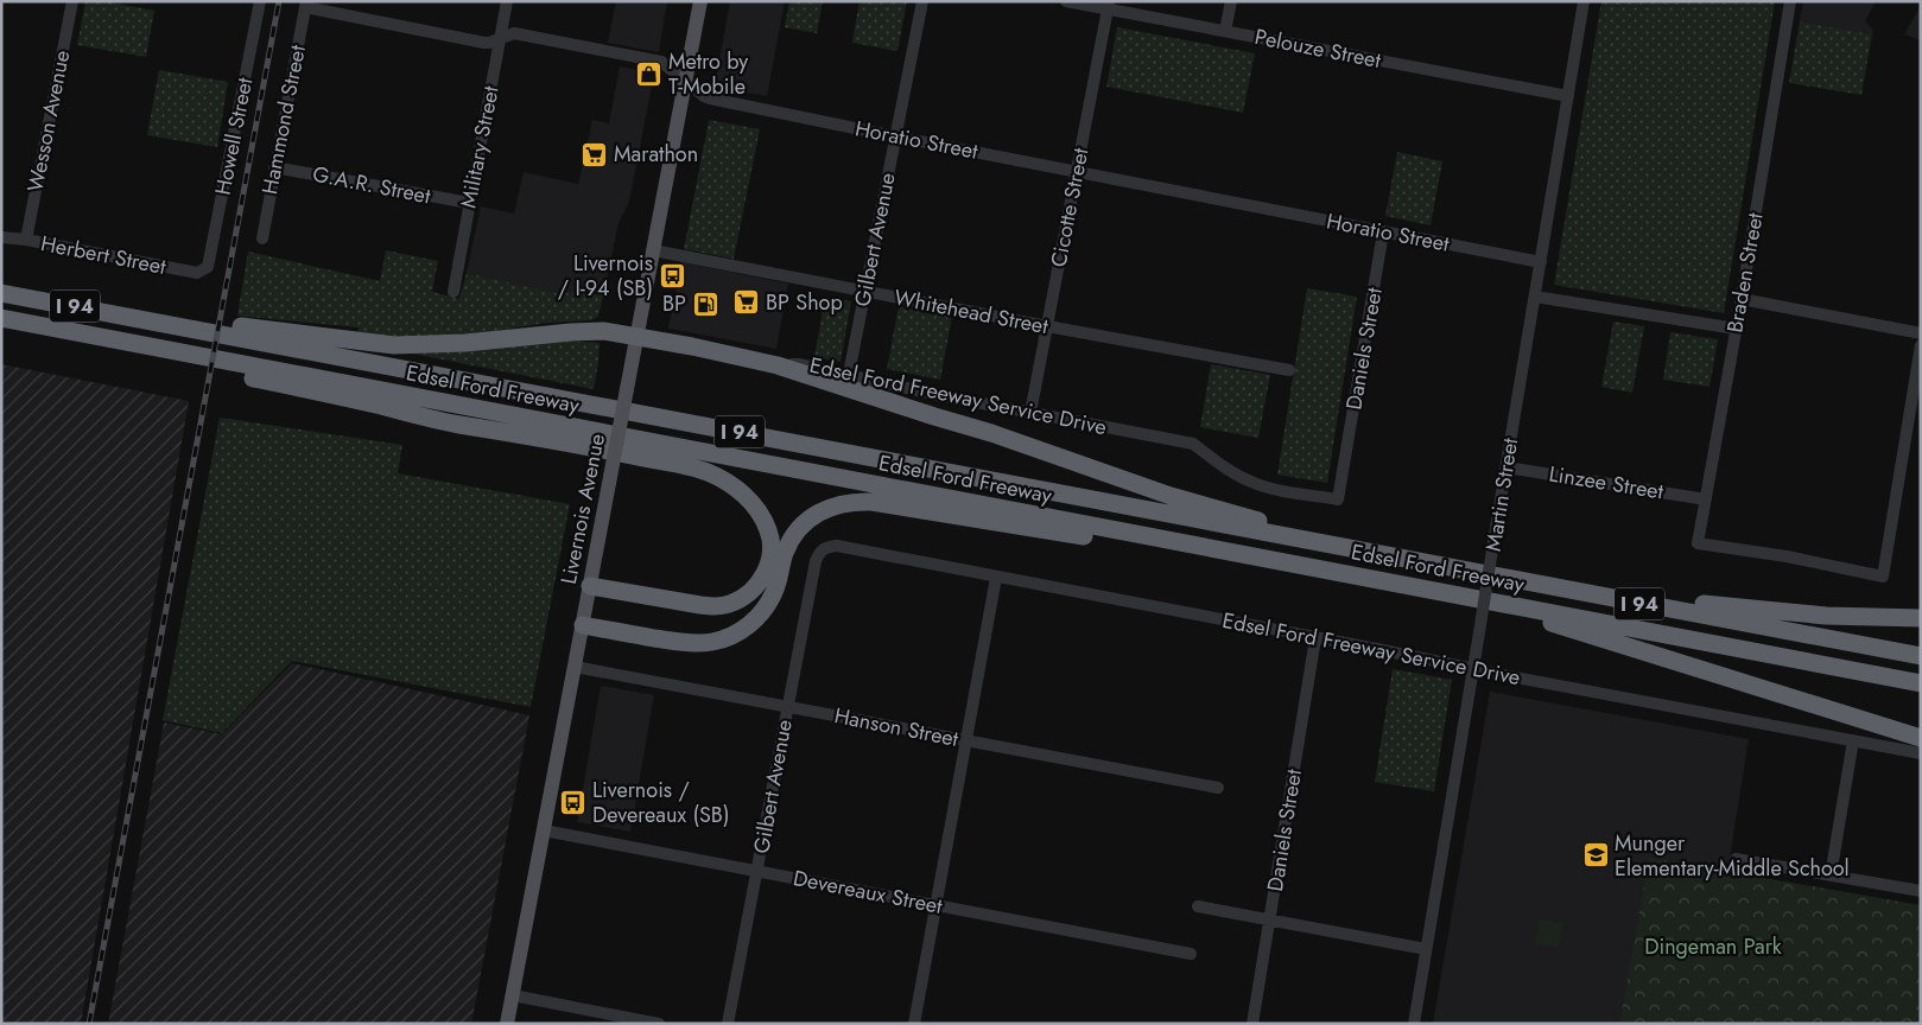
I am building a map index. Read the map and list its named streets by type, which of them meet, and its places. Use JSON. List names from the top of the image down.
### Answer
{
  "streets": {
    "highway": ["I 94", "Edsel Ford Freeway"],
    "main road": ["Livernois Avenue"],
    "street": [
      "Pelouze Street",
      "Hammond Street",
      "Wesson Avenue",
      "Howell Street",
      "Horatio Street",
      "Military Street",
      "G.A.R. Street",
      "Cicotte Street",
      "Gilbert Avenue",
      "Herbert Street",
      "Braden Street",
      "Whitehead Street",
      "Daniels Street",
      "Edsel Ford Freeway Service Drive",
      "Linzee Street",
      "Martin Street",
      "Hanson Street",
      "Devereaux Street"
    ]
  },
  "crossings": [
    ["Pelouze Street", "Cicotte Street"],
    ["Pelouze Street", "Martin Street"],
    ["Hammond Street", "Horatio Street"],
    ["Hammond Street", "G.A.R. Street"],
    ["Wesson Avenue", "Herbert Street"],
    ["Howell Street", "Herbert Street"],
    ["Horatio Street", "Military Street"],
    ["Horatio Street", "Cicotte Street"],
    ["Horatio Street", "Gilbert Avenue"],
    ["Horatio Street", "Daniels Street"],
    ["Horatio Street", "Martin Street"],
    ["Horatio Street", "Livernois Avenue"],
    ["Military Street", "G.A.R. Street"],
    ["Cicotte Street", "Whitehead Street"],
    ["Cicotte Street", "Edsel Ford Freeway Service Drive"],
    ["Gilbert Avenue", "Whitehead Street"],
    ["Gilbert Avenue", "Edsel Ford Freeway Service Drive"],
    ["Gilbert Avenue", "Hanson Street"],
    ["Gilbert Avenue", "Devereaux Street"],
    ["Braden Street", "Linzee Street"],
    ["Whitehead Street", "Livernois Avenue"],
    ["Daniels Street", "Edsel Ford Freeway Service Drive"],
    ["Edsel Ford Freeway Service Drive", "Martin Street"],
    ["Linzee Street", "Martin Street"],
    ["Livernois Avenue", "Hanson Street"],
    ["Livernois Avenue", "Devereaux Street"]
  ],
  "parks": ["Dingeman Park"],
  "places": {
    "shop": ["Metro by T-Mobile"],
    "supermarket": ["Marathon", "BP Shop"],
    "bus stop": ["Livernois / I-94 (SB)", "Livernois / Devereaux (SB)"],
    "fuel station": ["BP"],
    "school or university": ["Munger Elementary-Middle School"]
  }
}
